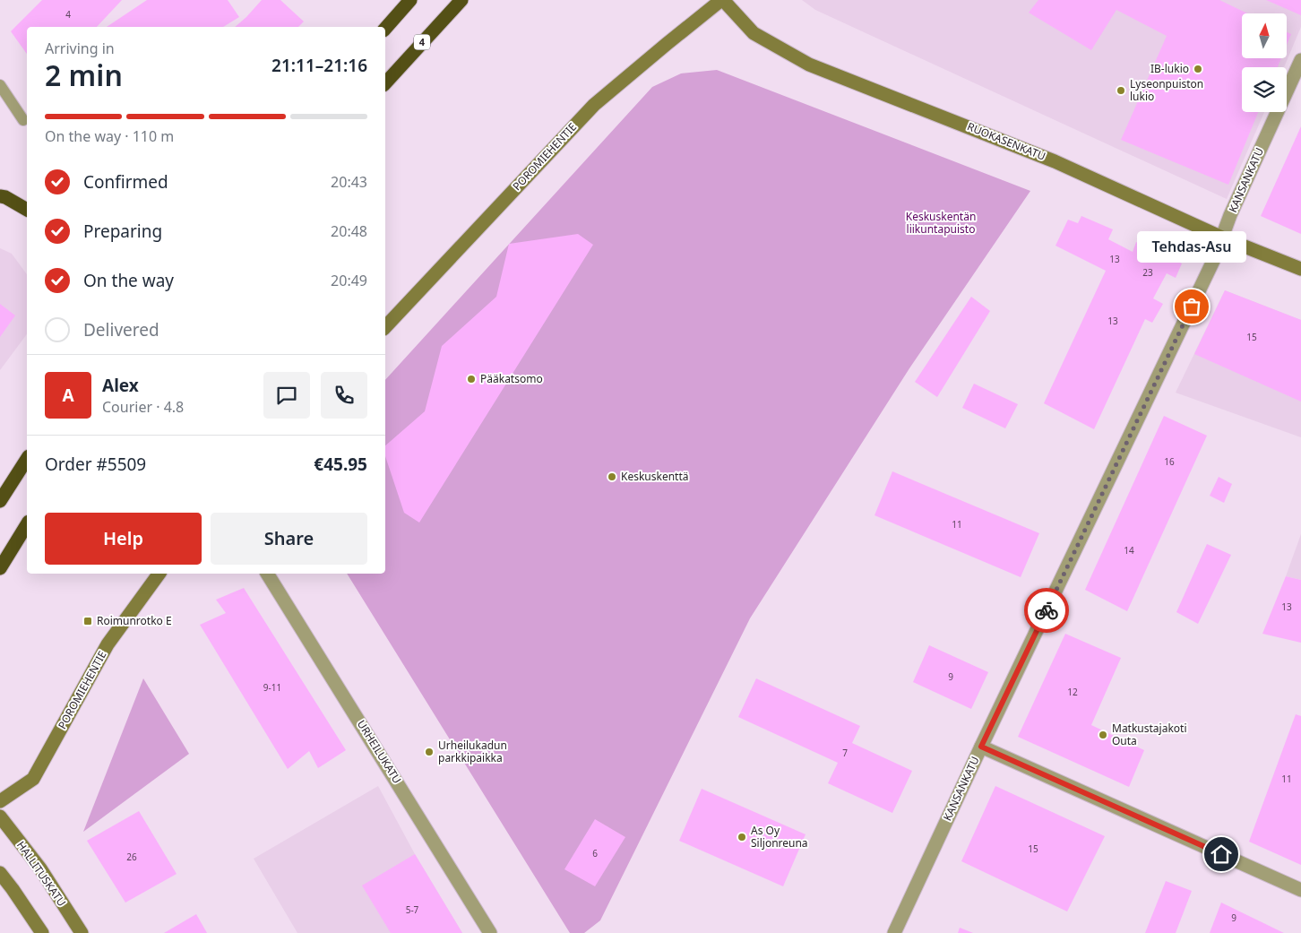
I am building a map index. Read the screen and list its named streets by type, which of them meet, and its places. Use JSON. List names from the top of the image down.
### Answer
{
  "streets": {
    "highway": ["4"],
    "main road": ["RUOKASENKATU", "POROMIEHENTIE", "HALLITUSKATU"],
    "street": ["KANSANKATU", "URHEILUKATU"]
  },
  "crossings": [
    ["RUOKASENKATU", "POROMIEHENTIE"],
    ["RUOKASENKATU", "KANSANKATU"]
  ],
  "parks": ["Keskuskentän liikuntapuisto"],
  "places": {
    "other": [
      "IB-lukio",
      "Lyseonpuiston lukio",
      "Tehdas-Asu",
      "Pääkatsomo",
      "Keskuskenttä",
      "Matkustajakoti Outa",
      "Urheilukadun parkkipaikka",
      "As Oy Siljonreuna"
    ],
    "transit": ["Roimunrotko E"]
  },
  "house_numbers": [
    "4",
    "13",
    "23",
    "13",
    "15",
    "16",
    "11",
    "14",
    "13",
    "9",
    "9-11",
    "12",
    "7",
    "11",
    "15",
    "6",
    "26",
    "5-7",
    "9"
  ],
  "north": "top",
  "page": {
    "heading": ["2 min", "Arriving in", "21:11–21:16"],
    "panel": [
      "Alex",
      "Courier · 4.8",
      "Order #5509",
      "€45.95"
    ],
    "bar": "On the way · 110 m",
    "list": [
      ["Confirmed", "20:43"],
      ["Preparing", "20:48"],
      ["On the way", "20:49"],
      "Delivered"
    ],
    "bubble": "Tehdas-Asu",
    "round": "A",
    "buttons": ["Help", "Share"]
  }
}
